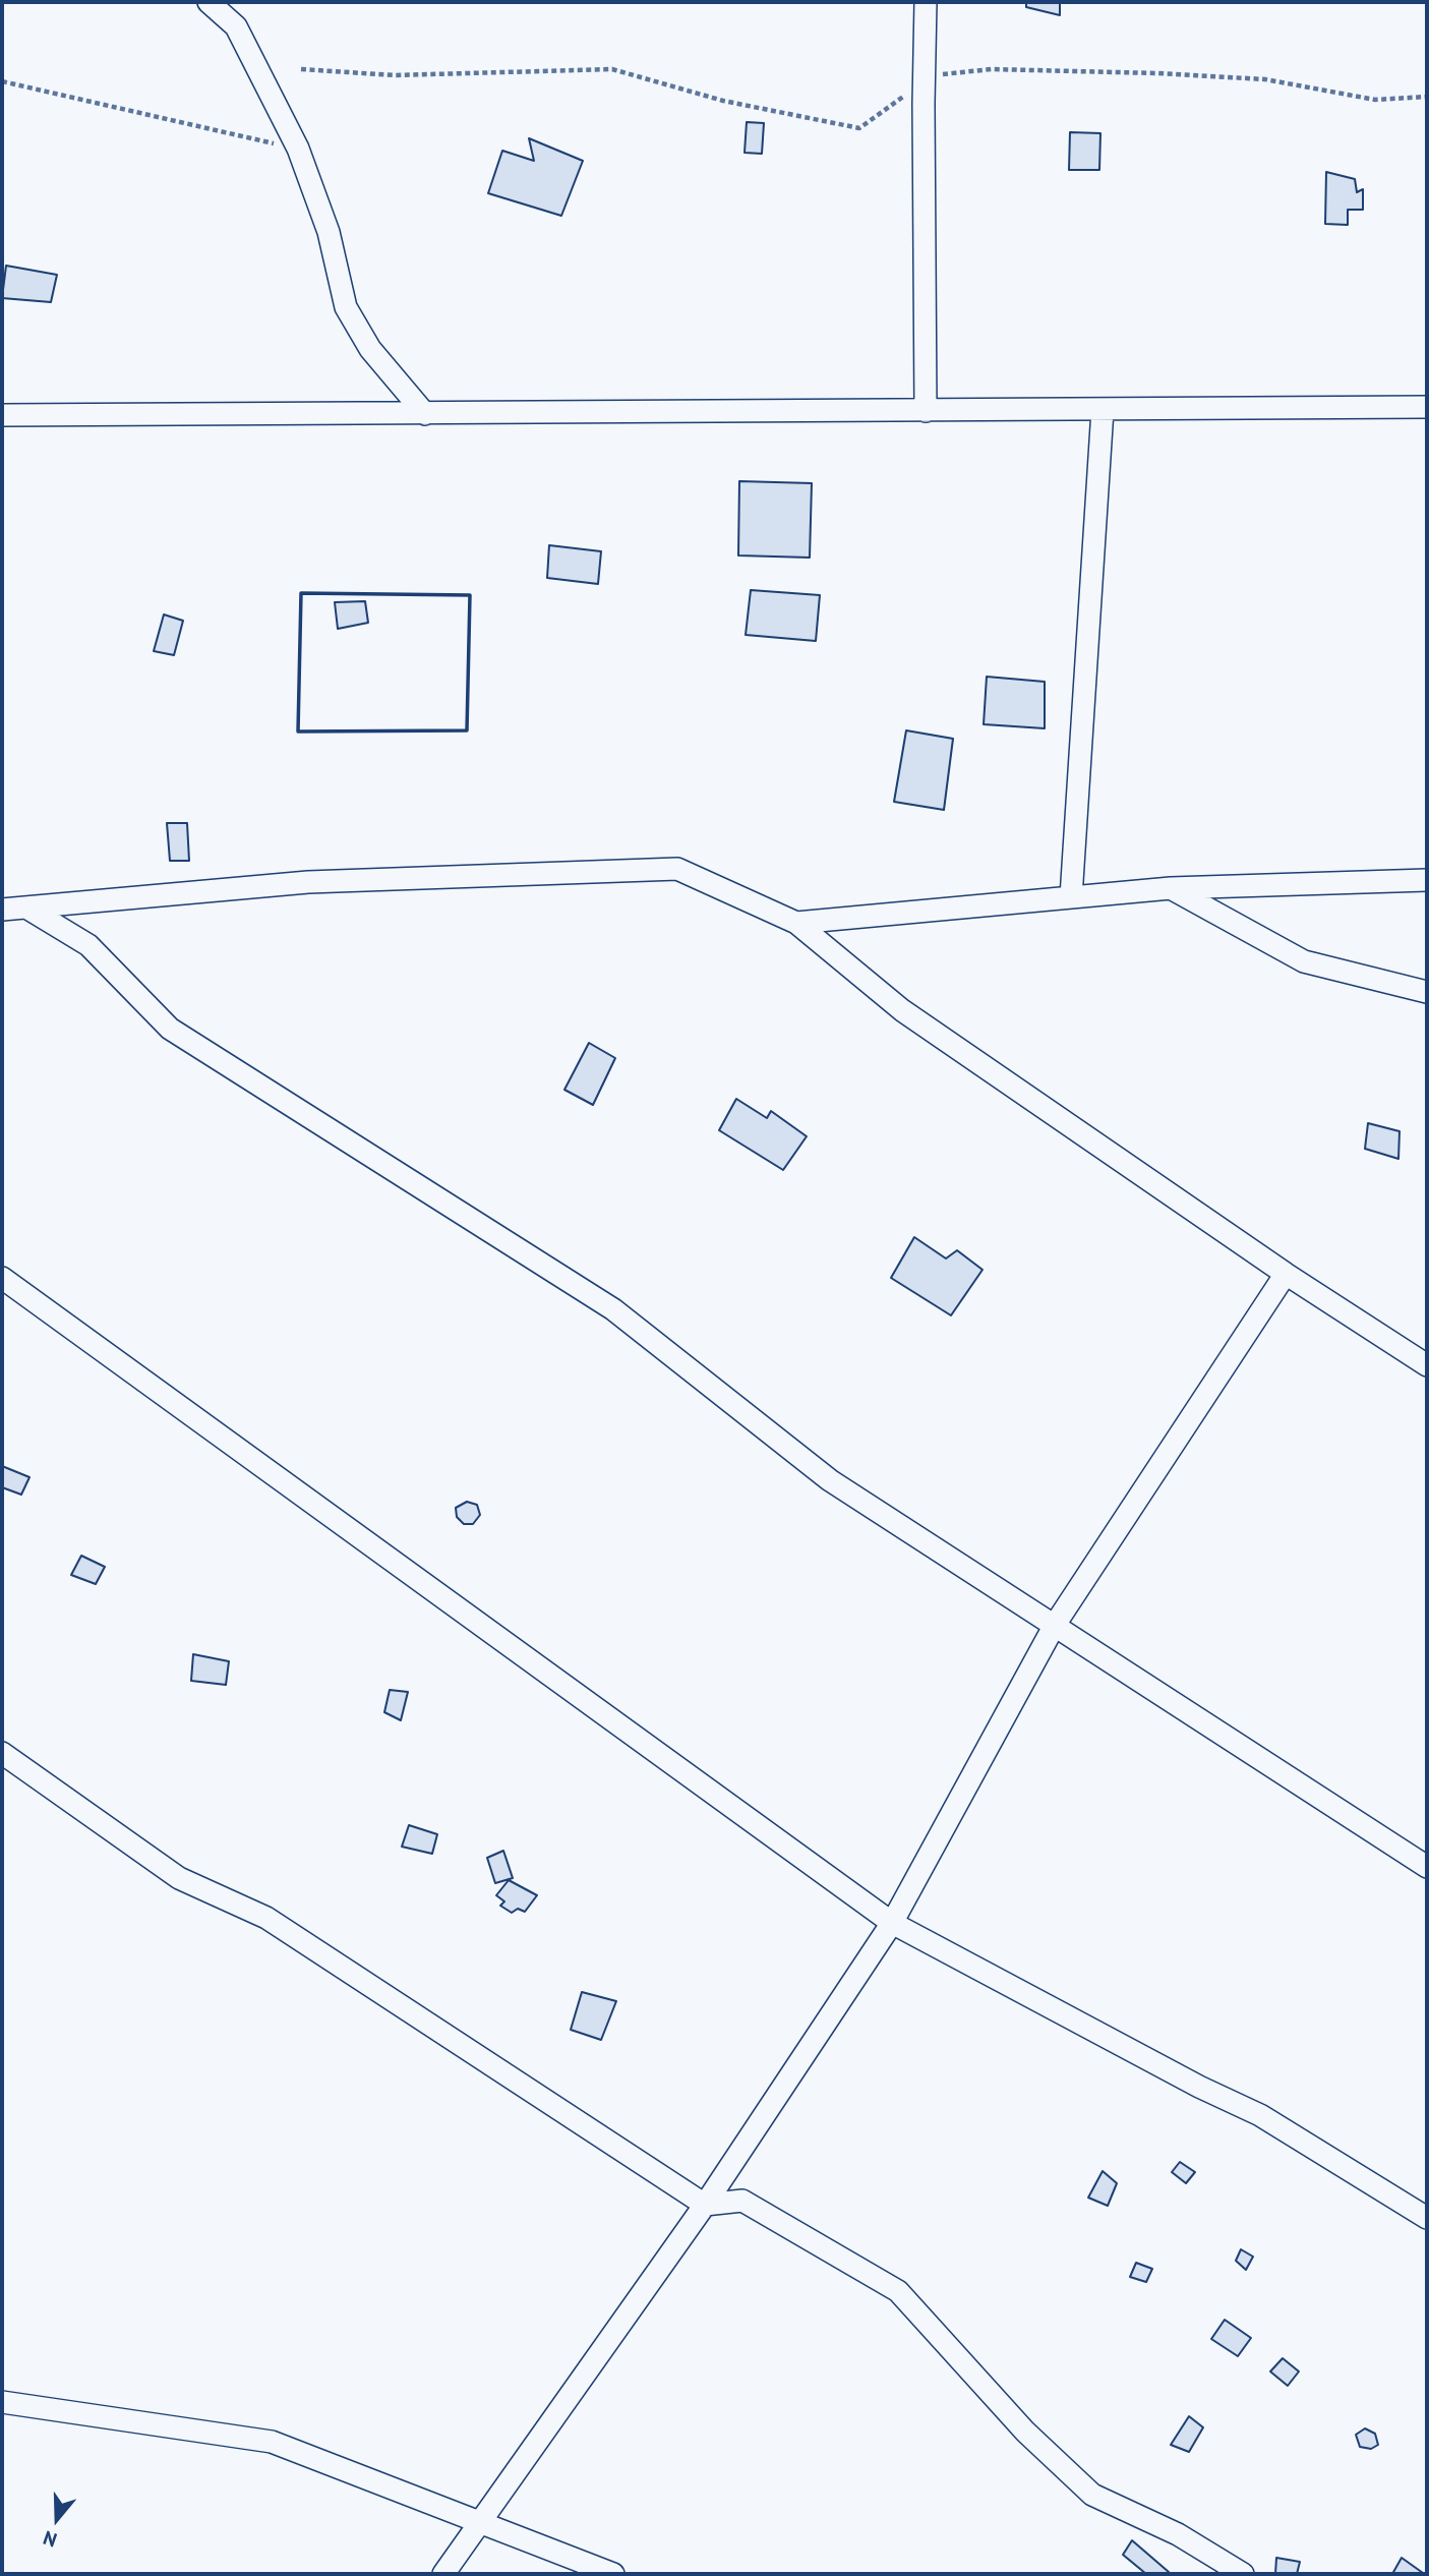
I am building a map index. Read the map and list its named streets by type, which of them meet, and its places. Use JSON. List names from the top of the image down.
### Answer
{
  "north": "bottom"
}
